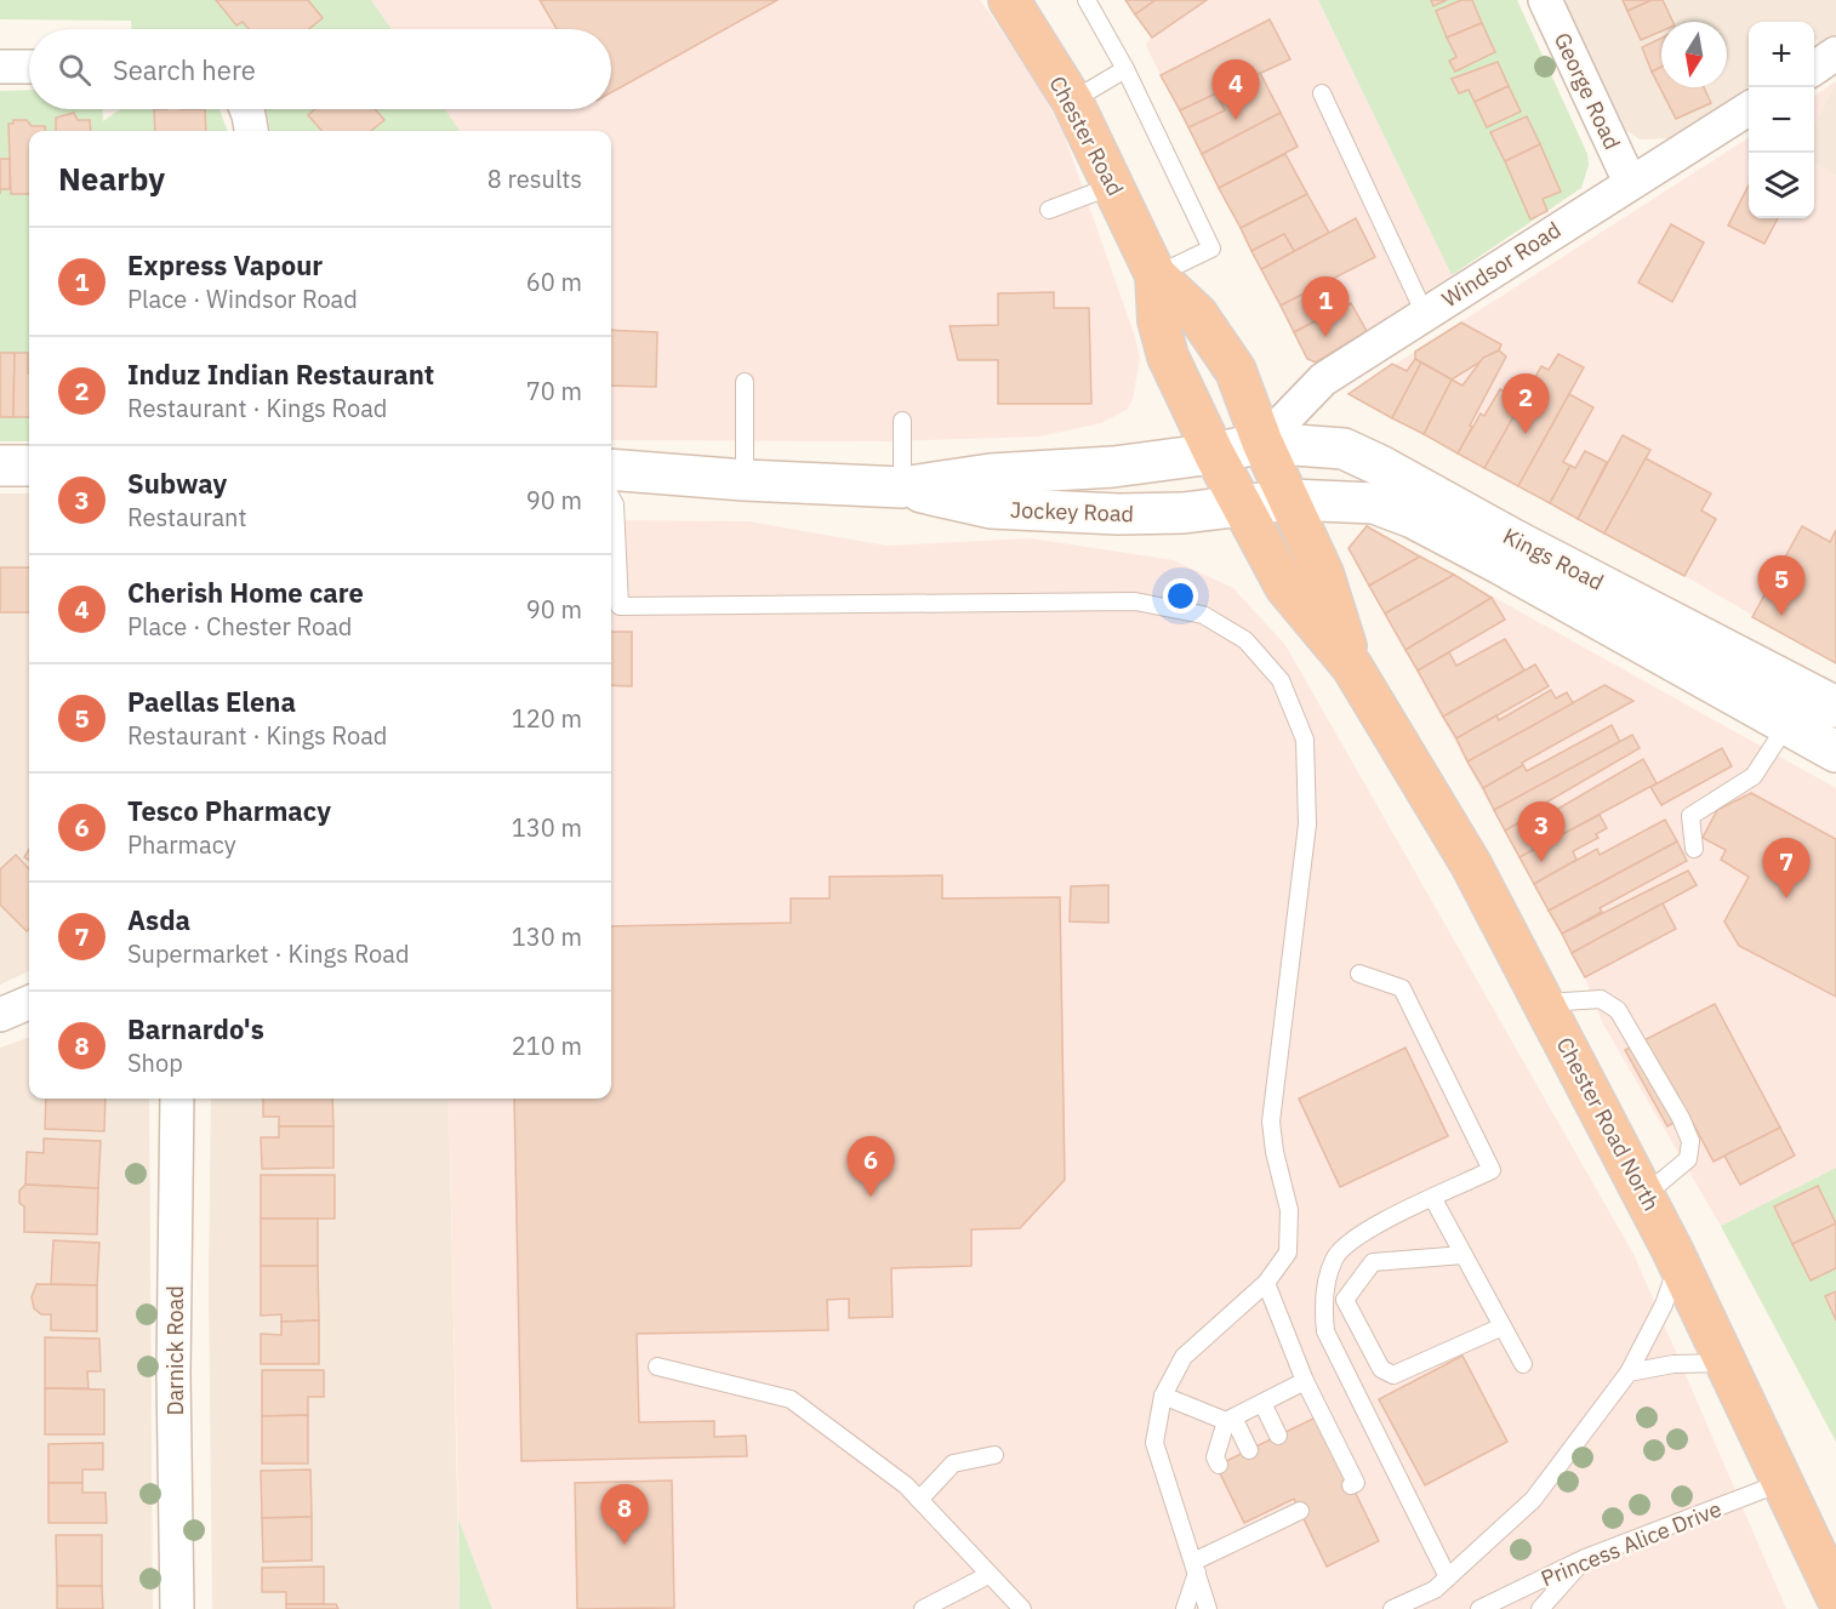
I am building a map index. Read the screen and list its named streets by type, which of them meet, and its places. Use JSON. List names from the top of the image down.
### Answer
{
  "streets": {
    "highway": ["Chester Road", "Chester Road North"],
    "main road": ["Jockey Road", "Kings Road"],
    "street": ["George Road", "Windsor Road", "Darnick Road"],
    "lane": ["Princess Alice Drive"]
  },
  "crossings": [
    ["George Road", "Windsor Road"],
    ["Chester Road", "Windsor Road"],
    ["Chester Road", "Jockey Road"],
    ["Chester Road", "Kings Road"],
    ["Chester Road", "Chester Road North"],
    ["Windsor Road", "Kings Road"],
    ["Jockey Road", "Kings Road"],
    ["Jockey Road", "Chester Road North"],
    ["Kings Road", "Chester Road North"],
    ["Chester Road North", "Princess Alice Drive"]
  ],
  "north": "bottom",
  "page": {
    "map_buttons": ["+", "−"],
    "search": "Search here",
    "pins": [
      "4",
      "1",
      "2",
      "5",
      "3",
      "7",
      "6",
      "8"
    ],
    "heading": ["Nearby", "8 results"],
    "list": [
      {
        "mark": "1",
        "name": "Express Vapour",
        "note": "Place · Windsor Road",
        "value": "60 m"
      },
      {
        "mark": "2",
        "name": "Induz Indian Restaurant",
        "note": "Restaurant · Kings Road",
        "value": "70 m"
      },
      {
        "mark": "3",
        "name": "Subway",
        "note": "Restaurant",
        "value": "90 m"
      },
      {
        "mark": "4",
        "name": "Cherish Home care",
        "note": "Place · Chester Road",
        "value": "90 m"
      },
      {
        "mark": "5",
        "name": "Paellas Elena",
        "note": "Restaurant · Kings Road",
        "value": "120 m"
      },
      {
        "mark": "6",
        "name": "Tesco Pharmacy",
        "note": "Pharmacy",
        "value": "130 m"
      },
      {
        "mark": "7",
        "name": "Asda",
        "note": "Supermarket · Kings Road",
        "value": "130 m"
      },
      {
        "mark": "8",
        "name": "Barnardo's",
        "note": "Shop",
        "value": "210 m"
      }
    ]
  }
}
